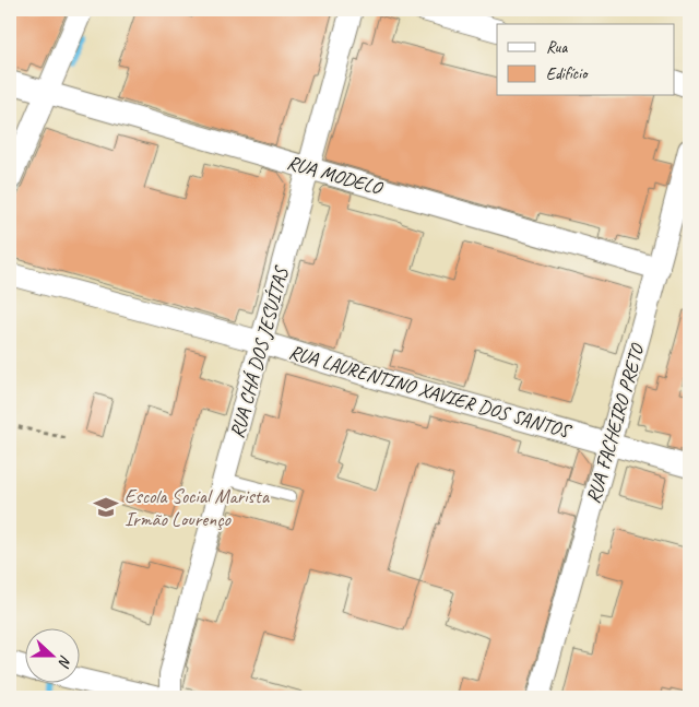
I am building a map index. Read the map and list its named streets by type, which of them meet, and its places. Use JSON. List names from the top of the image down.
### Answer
{
  "streets": {
    "street": [
      "RUA MODELO",
      "RUA CHÁ DOS JESUÍTAS",
      "RUA LAURENTINO XAVIER DOS SANTOS",
      "RUA FACHEIRO PRETO"
    ]
  },
  "crossings": [
    ["RUA MODELO", "RUA CHÁ DOS JESUÍTAS"],
    ["RUA MODELO", "RUA FACHEIRO PRETO"],
    ["RUA CHÁ DOS JESUÍTAS", "RUA LAURENTINO XAVIER DOS SANTOS"],
    ["RUA LAURENTINO XAVIER DOS SANTOS", "RUA FACHEIRO PRETO"]
  ],
  "places": {
    "school or university": ["Escola Social Marista Irmão Lourenço"]
  },
  "legend": ["Rua", "Edifício"],
  "north": "right"
}
